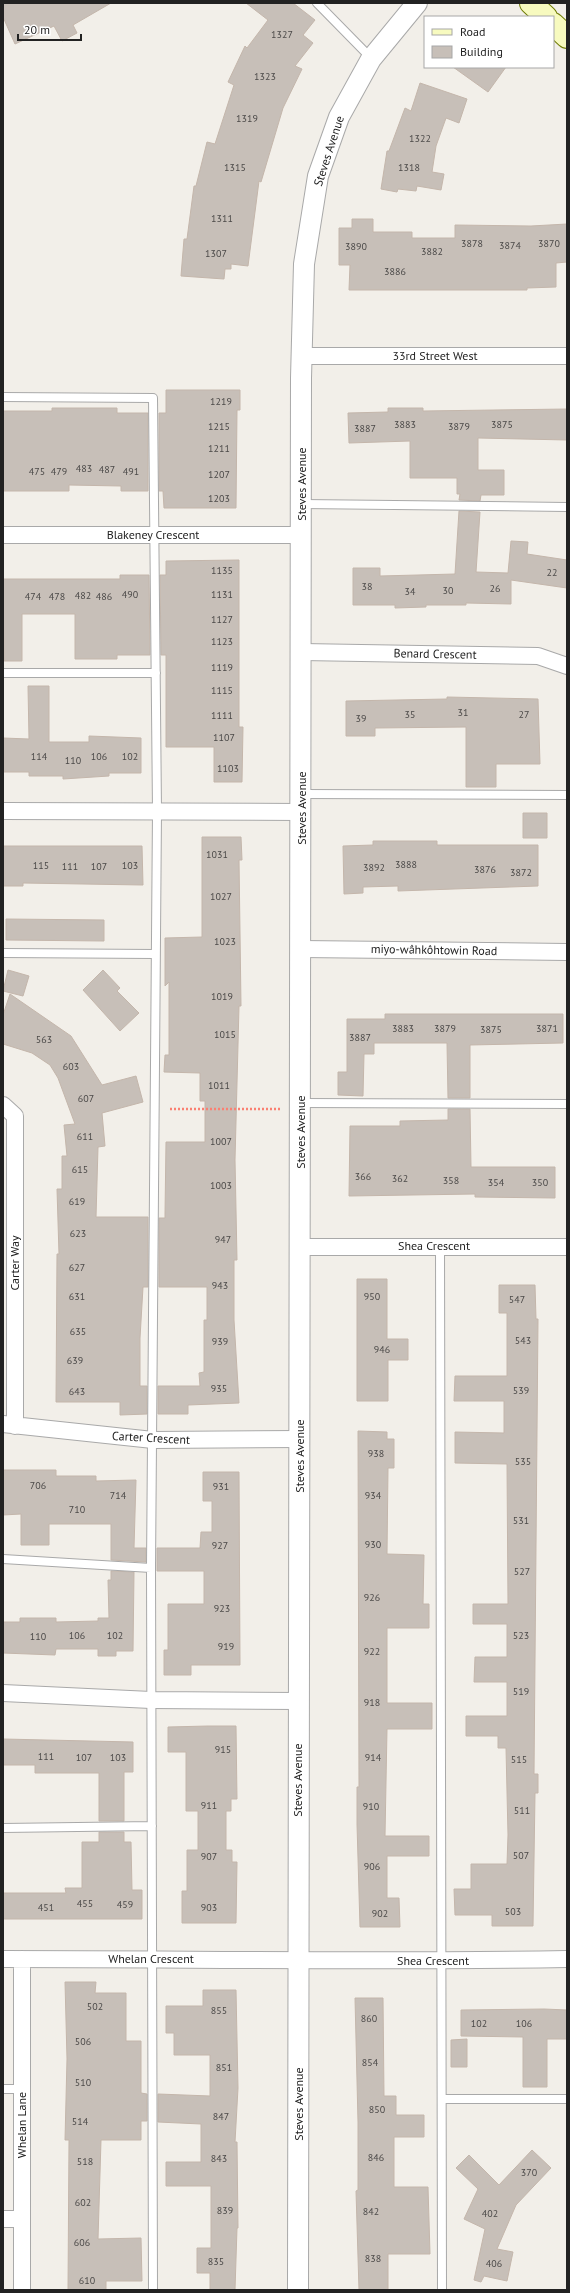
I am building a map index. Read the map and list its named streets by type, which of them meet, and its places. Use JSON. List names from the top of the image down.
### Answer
{
  "streets": {
    "street": [
      "Steves Avenue",
      "33rd Street West",
      "Blakeney Crescent",
      "Benard Crescent",
      "miyo-wâhkôhtowin Road",
      "Shea Crescent",
      "Carter Way",
      "Carter Crescent",
      "Whelan Crescent",
      "Whelan Lane"
    ]
  },
  "crossings": [
    ["Steves Avenue", "33rd Street West"],
    ["Steves Avenue", "Blakeney Crescent"],
    ["Steves Avenue", "Benard Crescent"],
    ["Steves Avenue", "miyo-wâhkôhtowin Road"],
    ["Steves Avenue", "Shea Crescent"],
    ["Steves Avenue", "Carter Crescent"],
    ["Steves Avenue", "Whelan Crescent"],
    ["Shea Crescent", "Whelan Crescent"],
    ["Carter Way", "Carter Crescent"],
    ["Whelan Crescent", "Whelan Lane"]
  ],
  "house_numbers": [
    "1327",
    "1323",
    "1319",
    "1322",
    "1315",
    "1318",
    "1311",
    "3878",
    "3870",
    "3874",
    "3890",
    "3882",
    "1307",
    "3886",
    "1219",
    "3883",
    "3875",
    "1215",
    "3879",
    "3887",
    "1211",
    "483",
    "487",
    "475",
    "479",
    "491",
    "1207",
    "1203",
    "1135",
    "22",
    "38",
    "26",
    "30",
    "34",
    "490",
    "1131",
    "482",
    "474",
    "478",
    "486",
    "1127",
    "1123",
    "1119",
    "1115",
    "31",
    "35",
    "27",
    "1111",
    "39",
    "1107",
    "114",
    "106",
    "102",
    "110",
    "1103",
    "1031",
    "3888",
    "115",
    "103",
    "111",
    "107",
    "3892",
    "3876",
    "3872",
    "1027",
    "1023",
    "1019",
    "3883",
    "3879",
    "3871",
    "3875",
    "1015",
    "3887",
    "563",
    "603",
    "1011",
    "607",
    "611",
    "1007",
    "615",
    "366",
    "362",
    "358",
    "354",
    "350",
    "1003",
    "619",
    "623",
    "947",
    "627",
    "943",
    "631",
    "950",
    "547",
    "635",
    "543",
    "939",
    "946",
    "639",
    "935",
    "539",
    "643",
    "938",
    "535",
    "706",
    "931",
    "714",
    "934",
    "710",
    "531",
    "930",
    "927",
    "527",
    "926",
    "923",
    "106",
    "102",
    "523",
    "110",
    "919",
    "922",
    "519",
    "918",
    "915",
    "111",
    "107",
    "103",
    "914",
    "515",
    "911",
    "910",
    "511",
    "507",
    "907",
    "906",
    "455",
    "459",
    "451",
    "903",
    "503",
    "902",
    "502",
    "855",
    "860",
    "102",
    "106",
    "506",
    "854",
    "851",
    "510",
    "850",
    "847",
    "514",
    "846",
    "843",
    "518",
    "370",
    "602",
    "839",
    "842",
    "402",
    "606",
    "838",
    "835",
    "406",
    "610"
  ],
  "legend": ["Road", "Building"],
  "scale_bar": "20 m"
}
